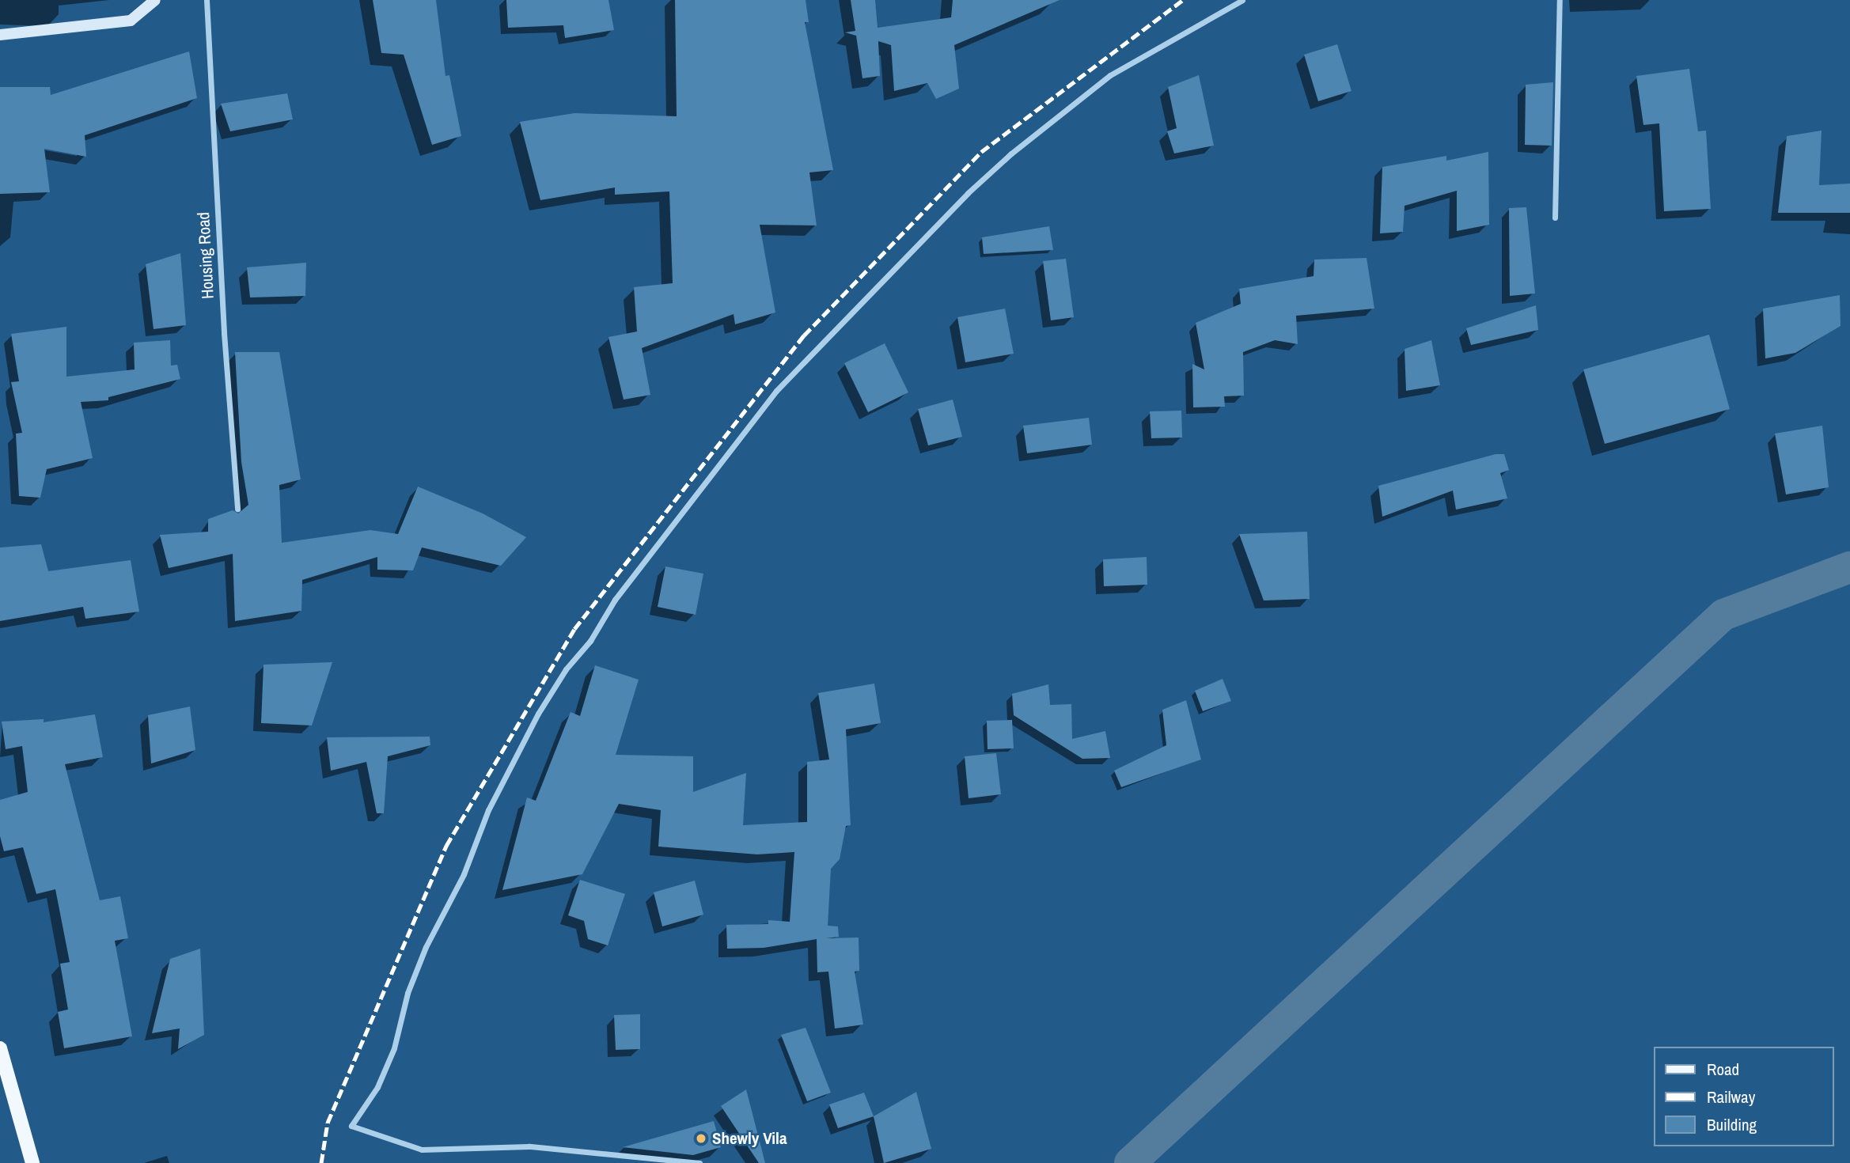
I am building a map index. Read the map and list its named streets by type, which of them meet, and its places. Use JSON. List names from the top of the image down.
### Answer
{
  "streets": {
    "street": ["Housing Road"]
  },
  "places": ["Shewly Vila"],
  "legend": ["Road", "Railway", "Building"]
}
